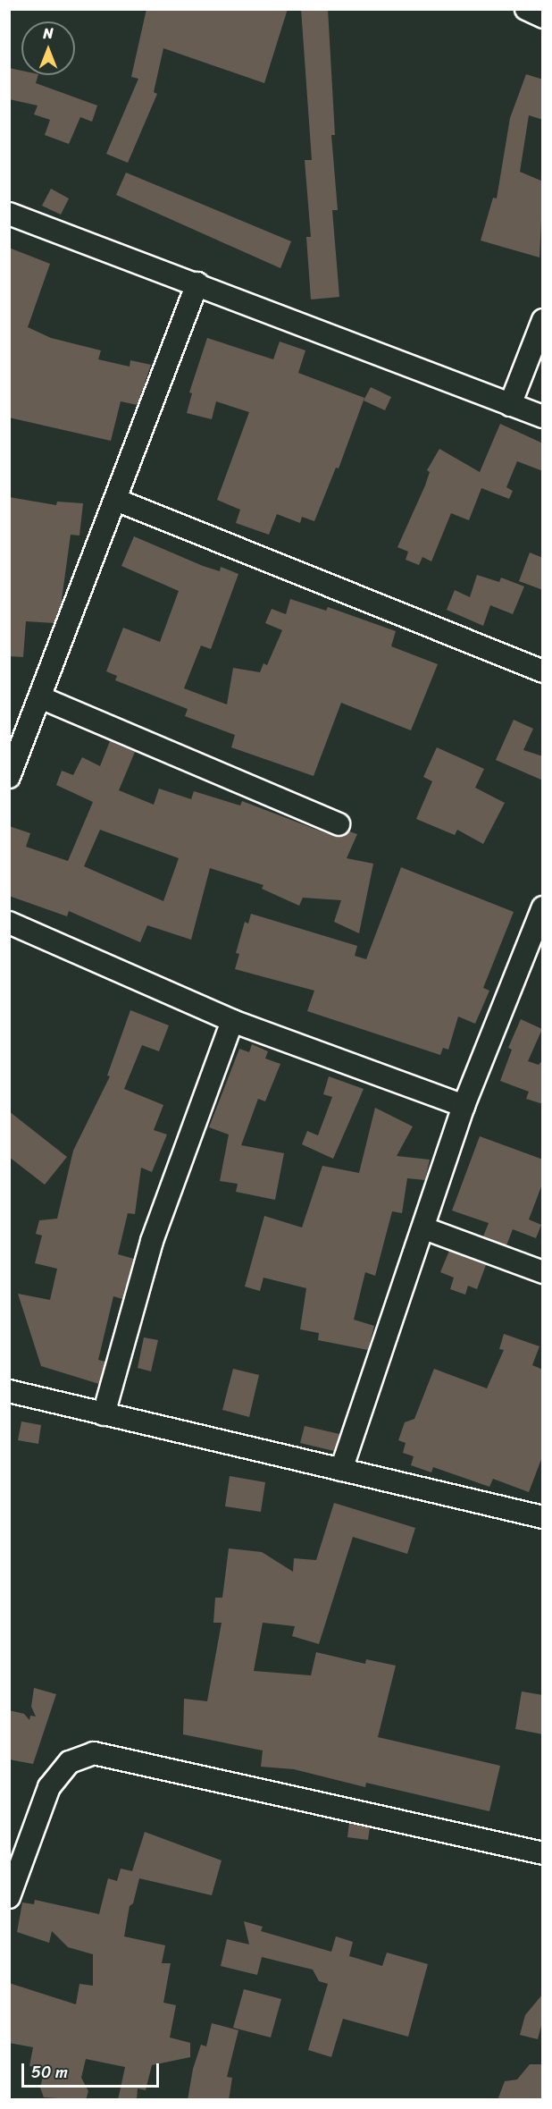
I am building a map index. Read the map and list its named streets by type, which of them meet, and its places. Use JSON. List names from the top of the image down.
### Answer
{
  "scale_bar": "50 m",
  "north": "top"
}
